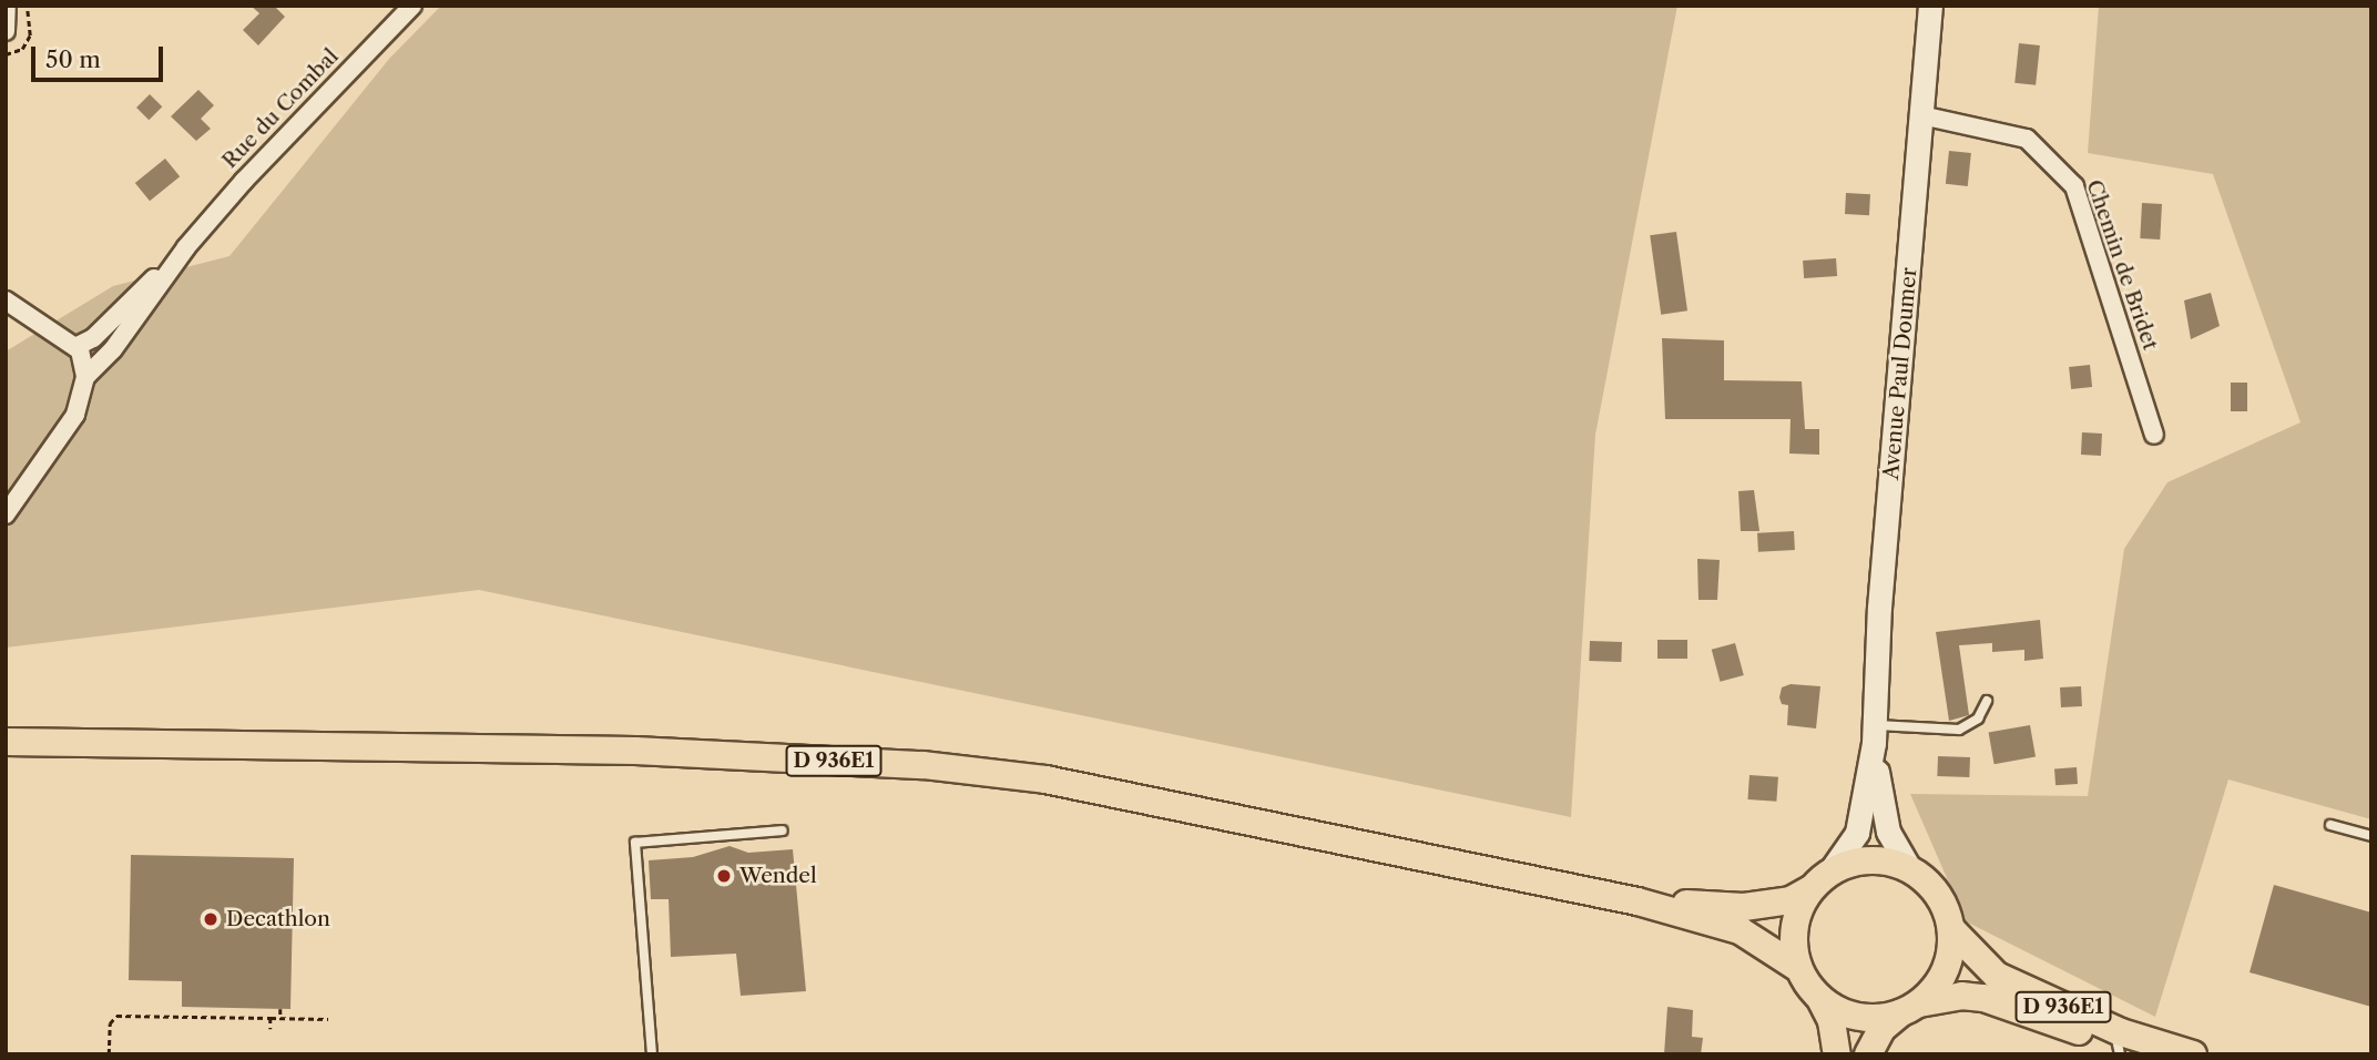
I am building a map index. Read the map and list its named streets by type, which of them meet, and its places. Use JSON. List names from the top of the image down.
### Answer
{
  "streets": {
    "main road": ["Avenue Paul Doumer", "D 936E1"],
    "street": ["Rue du Combal", "Chemin de Bridet"]
  },
  "crossings": [
    ["Chemin de Bridet", "Avenue Paul Doumer"]
  ],
  "places": ["Wendel", "Decathlon"],
  "scale_bar": "50 m"
}
